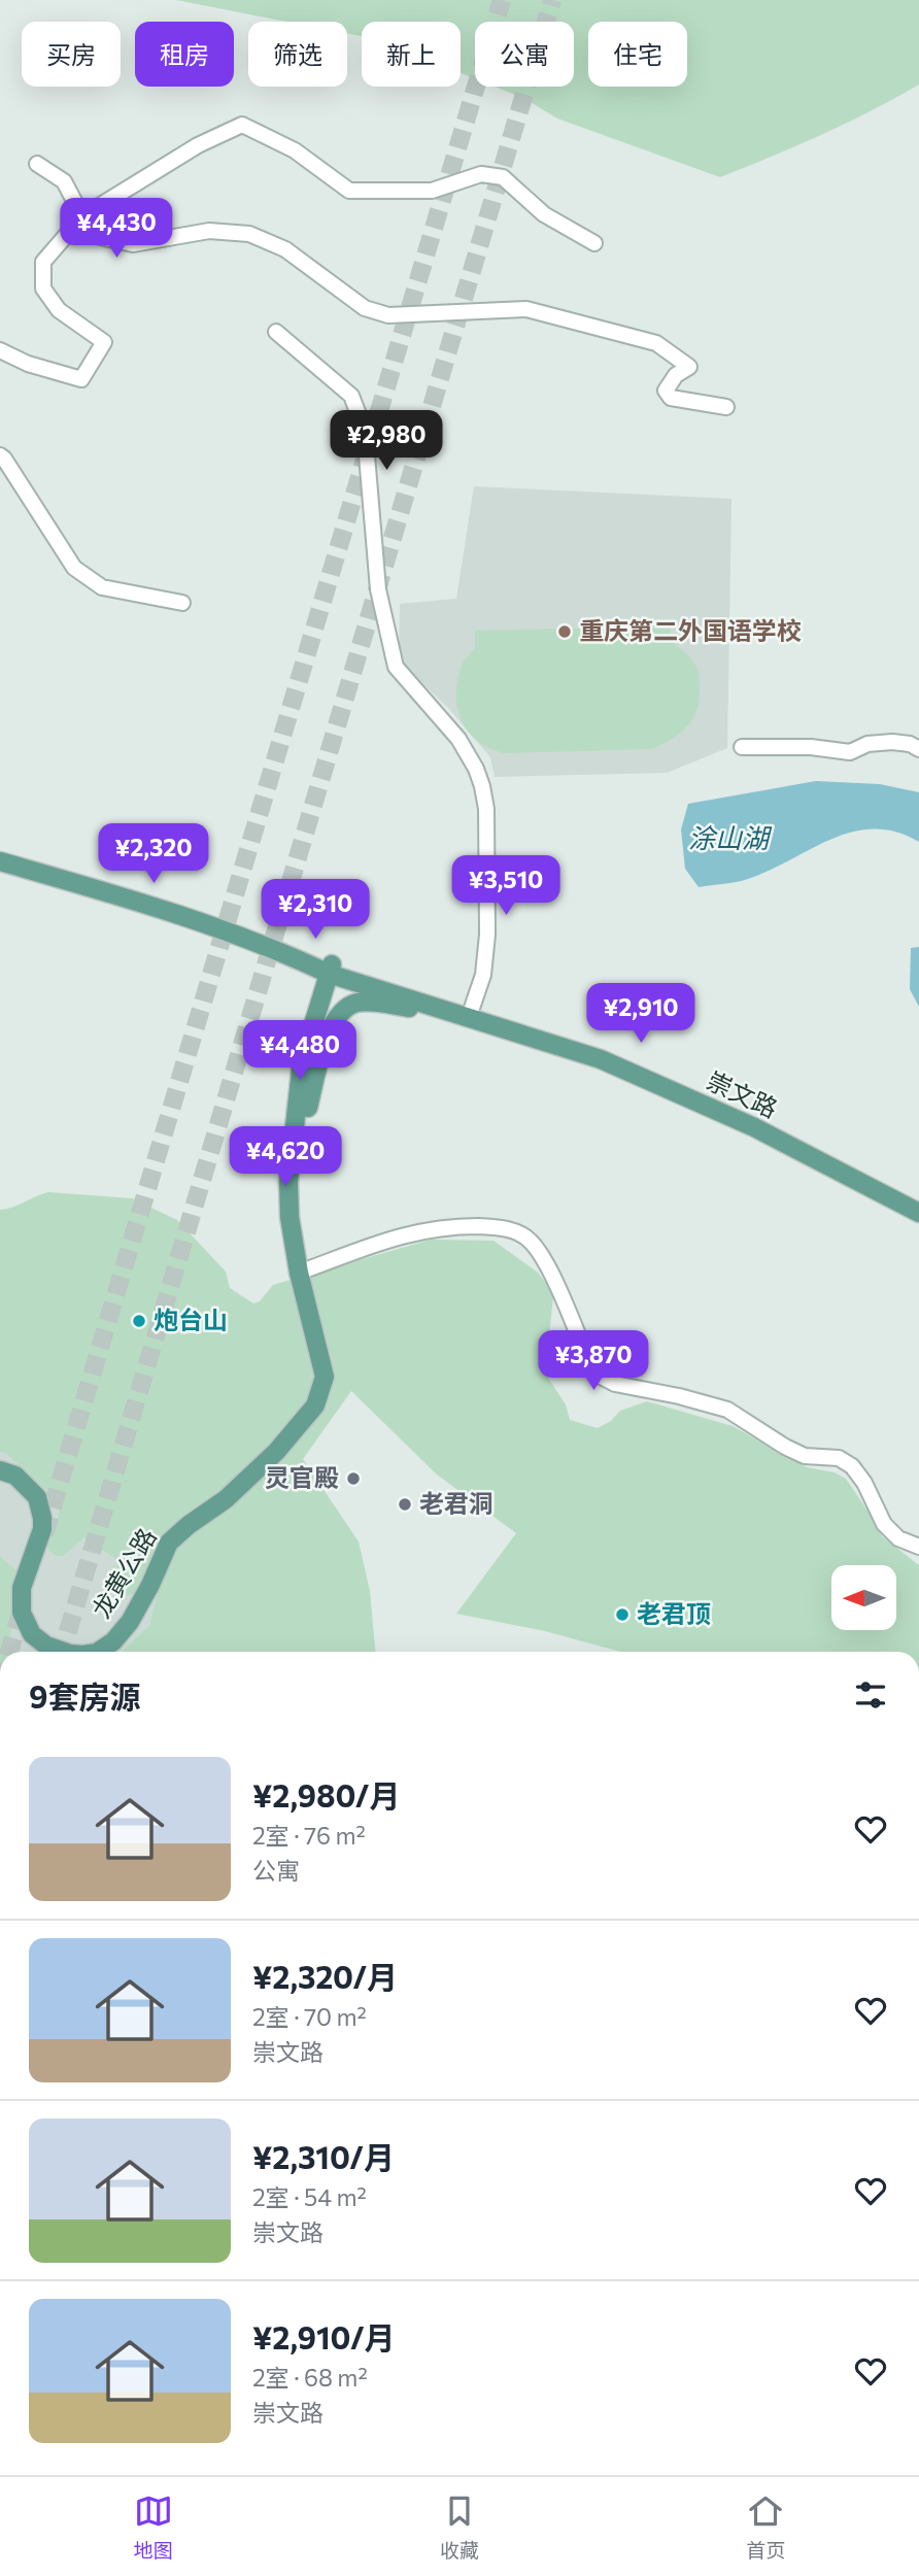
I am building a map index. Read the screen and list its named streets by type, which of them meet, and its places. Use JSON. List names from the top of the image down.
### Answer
{
  "streets": {
    "main road": ["崇文路", "龙黄公路"]
  },
  "crossings": [
    ["崇文路", "龙黄公路"]
  ],
  "water": ["涂山湖"],
  "places": [
    "重庆第二外国语学校",
    "炮台山",
    "灵官殿",
    "老君洞",
    "老君顶"
  ],
  "north": "left",
  "page": {
    "chip": [
      "买房",
      "租房",
      "筛选",
      "新上",
      "公寓",
      "住宅"
    ],
    "price": [
      "¥4,430",
      "¥2,980",
      "¥2,320",
      "¥3,510",
      "¥2,310",
      "¥2,910",
      "¥4,480",
      "¥4,620",
      "¥3,870"
    ],
    "heading": "9套房源",
    "list": [
      {
        "name": "¥2,980/月",
        "note": "2室 · 76 m² · 公寓"
      },
      {
        "name": "¥2,320/月",
        "note": "2室 · 70 m² · 崇文路"
      },
      {
        "name": "¥2,310/月",
        "note": "2室 · 54 m² · 崇文路"
      },
      {
        "name": "¥2,910/月",
        "note": "2室 · 68 m² · 崇文路"
      }
    ],
    "tabs": ["地图", "收藏", "首页"]
  }
}
